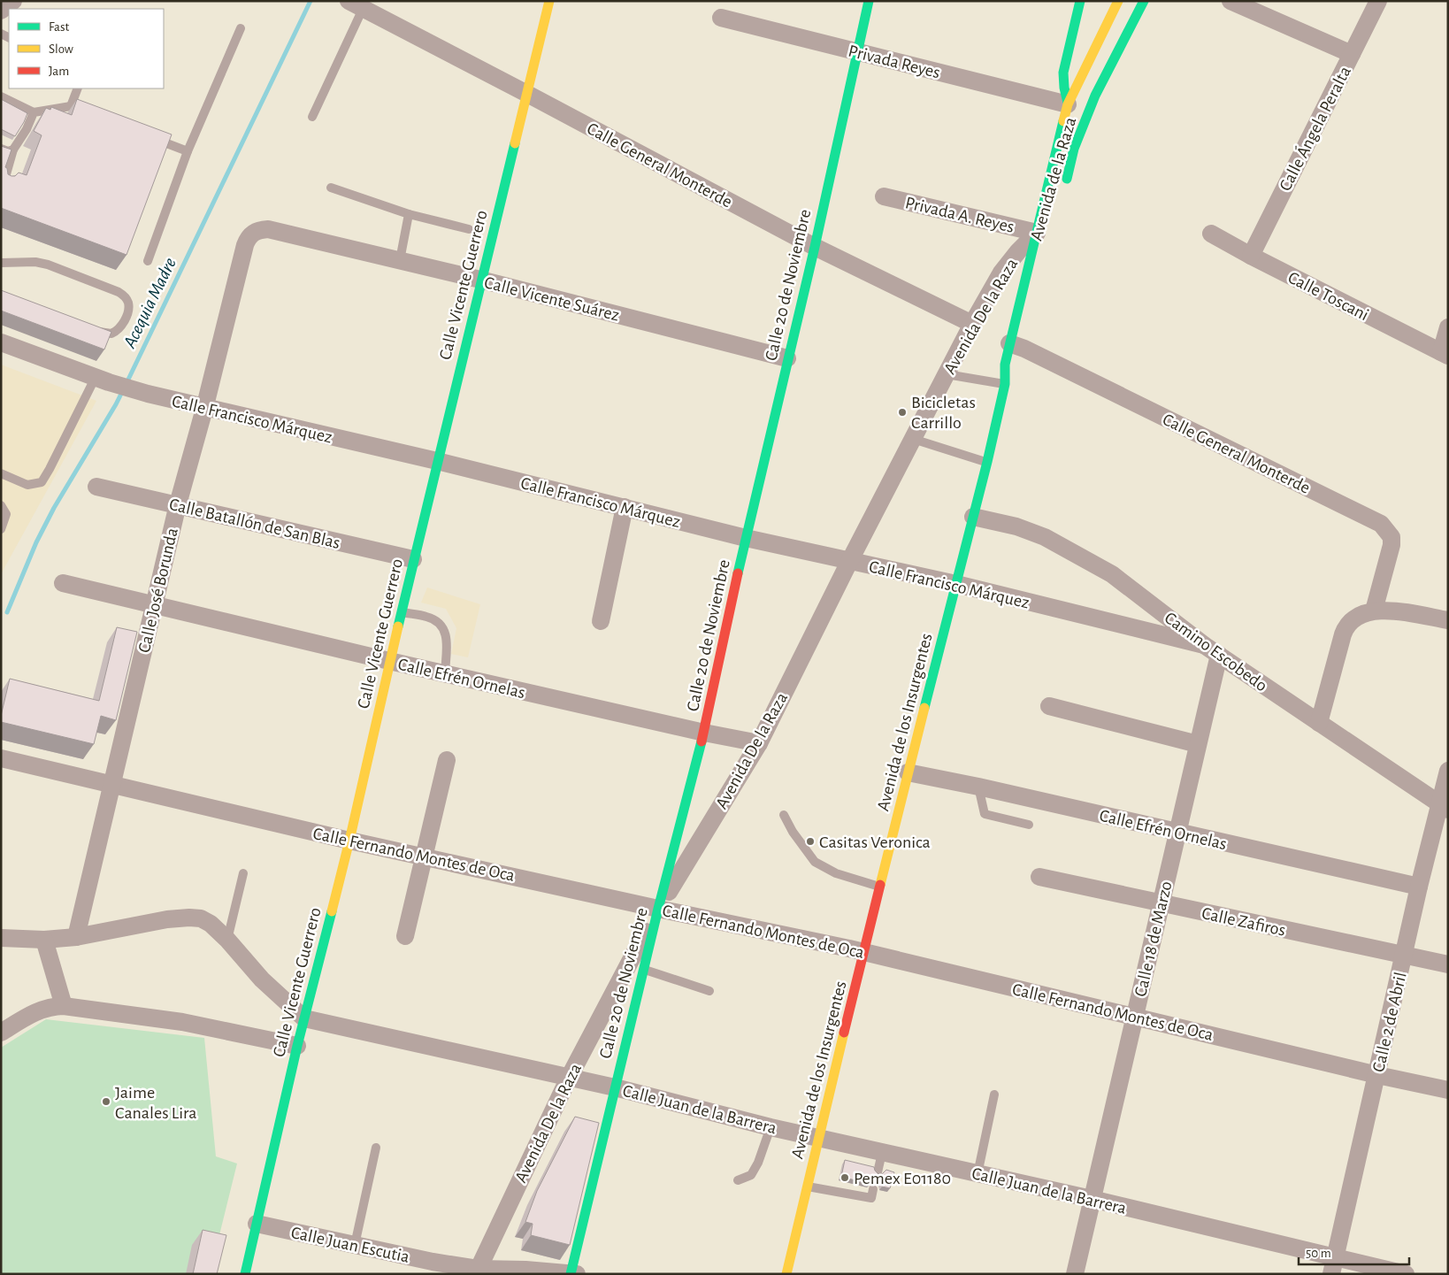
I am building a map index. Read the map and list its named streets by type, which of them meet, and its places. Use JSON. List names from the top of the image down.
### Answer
{
  "streets": {
    "main road": [
      "Avenida de la Raza",
      "Calle Vicente Guerrero",
      "Calle 20 de Noviembre",
      "Avenida de los Insurgentes"
    ],
    "street": [
      "Privada Reyes",
      "Calle Ángela Peralta",
      "Calle General Monterde",
      "Privada A. Reyes",
      "Calle Toscani",
      "Calle Vicente Suárez",
      "Avenida De la Raza",
      "Calle Francisco Márquez",
      "Calle Batallón de San Blas",
      "Calle José Borunda",
      "Camino Escobedo",
      "Calle Efrén Ornelas",
      "Calle Fernando Montes de Oca",
      "Calle Zafiros",
      "Calle 18 de Marzo",
      "Calle 2 de Abril",
      "Calle Juan de la Barrera",
      "Calle Juan Escutia"
    ]
  },
  "crossings": [
    ["Privada Reyes", "Avenida de la Raza"],
    ["Privada Reyes", "Calle 20 de Noviembre"],
    ["Calle Ángela Peralta", "Calle Toscani"],
    ["Calle General Monterde", "Avenida de la Raza"],
    ["Calle General Monterde", "Calle Vicente Guerrero"],
    ["Calle General Monterde", "Calle 20 de Noviembre"],
    ["Calle General Monterde", "Avenida De la Raza"],
    ["Calle General Monterde", "Avenida de los Insurgentes"],
    ["Avenida de la Raza", "Privada A. Reyes"],
    ["Avenida de la Raza", "Avenida De la Raza"],
    ["Avenida de la Raza", "Avenida de los Insurgentes"],
    ["Privada A. Reyes", "Avenida De la Raza"],
    ["Calle Vicente Guerrero", "Calle Vicente Suárez"],
    ["Calle Vicente Guerrero", "Calle Francisco Márquez"],
    ["Calle Vicente Guerrero", "Calle Batallón de San Blas"],
    ["Calle Vicente Guerrero", "Calle Efrén Ornelas"],
    ["Calle Vicente Guerrero", "Calle Fernando Montes de Oca"],
    ["Calle Vicente Guerrero", "Calle Juan de la Barrera"],
    ["Calle Vicente Guerrero", "Calle Juan Escutia"],
    ["Calle 20 de Noviembre", "Calle Vicente Suárez"],
    ["Calle 20 de Noviembre", "Avenida De la Raza"],
    ["Calle 20 de Noviembre", "Calle Francisco Márquez"],
    ["Calle 20 de Noviembre", "Calle Efrén Ornelas"],
    ["Calle 20 de Noviembre", "Calle Fernando Montes de Oca"],
    ["Calle 20 de Noviembre", "Calle Juan de la Barrera"],
    ["Calle 20 de Noviembre", "Calle Juan Escutia"],
    ["Calle Vicente Suárez", "Calle José Borunda"],
    ["Avenida De la Raza", "Calle Francisco Márquez"],
    ["Avenida De la Raza", "Calle Efrén Ornelas"],
    ["Avenida De la Raza", "Calle Fernando Montes de Oca"],
    ["Avenida De la Raza", "Calle Juan de la Barrera"],
    ["Avenida De la Raza", "Calle Juan Escutia"],
    ["Calle Francisco Márquez", "Calle José Borunda"],
    ["Calle Francisco Márquez", "Camino Escobedo"],
    ["Calle Francisco Márquez", "Avenida de los Insurgentes"],
    ["Calle Batallón de San Blas", "Calle José Borunda"],
    ["Calle José Borunda", "Calle Efrén Ornelas"],
    ["Calle José Borunda", "Calle Fernando Montes de Oca"],
    ["Camino Escobedo", "Avenida de los Insurgentes"],
    ["Camino Escobedo", "Calle 18 de Marzo"],
    ["Camino Escobedo", "Calle 2 de Abril"],
    ["Calle Efrén Ornelas", "Avenida de los Insurgentes"],
    ["Calle Efrén Ornelas", "Calle 18 de Marzo"],
    ["Calle Efrén Ornelas", "Calle 2 de Abril"],
    ["Avenida de los Insurgentes", "Calle Fernando Montes de Oca"],
    ["Avenida de los Insurgentes", "Calle Juan de la Barrera"],
    ["Calle Fernando Montes de Oca", "Calle 18 de Marzo"],
    ["Calle Fernando Montes de Oca", "Calle 2 de Abril"],
    ["Calle Zafiros", "Calle 18 de Marzo"],
    ["Calle Zafiros", "Calle 2 de Abril"],
    ["Calle 18 de Marzo", "Calle Juan de la Barrera"],
    ["Calle 2 de Abril", "Calle Juan de la Barrera"]
  ],
  "water": ["Acequia Madre"],
  "places": [
    "Bicicletas Carrillo",
    "Casitas Veronica",
    "Jaime Canales Lira",
    "Pemex E01180"
  ],
  "legend": ["Fast", "Slow", "Jam"],
  "scale_bar": "50 m"
}
